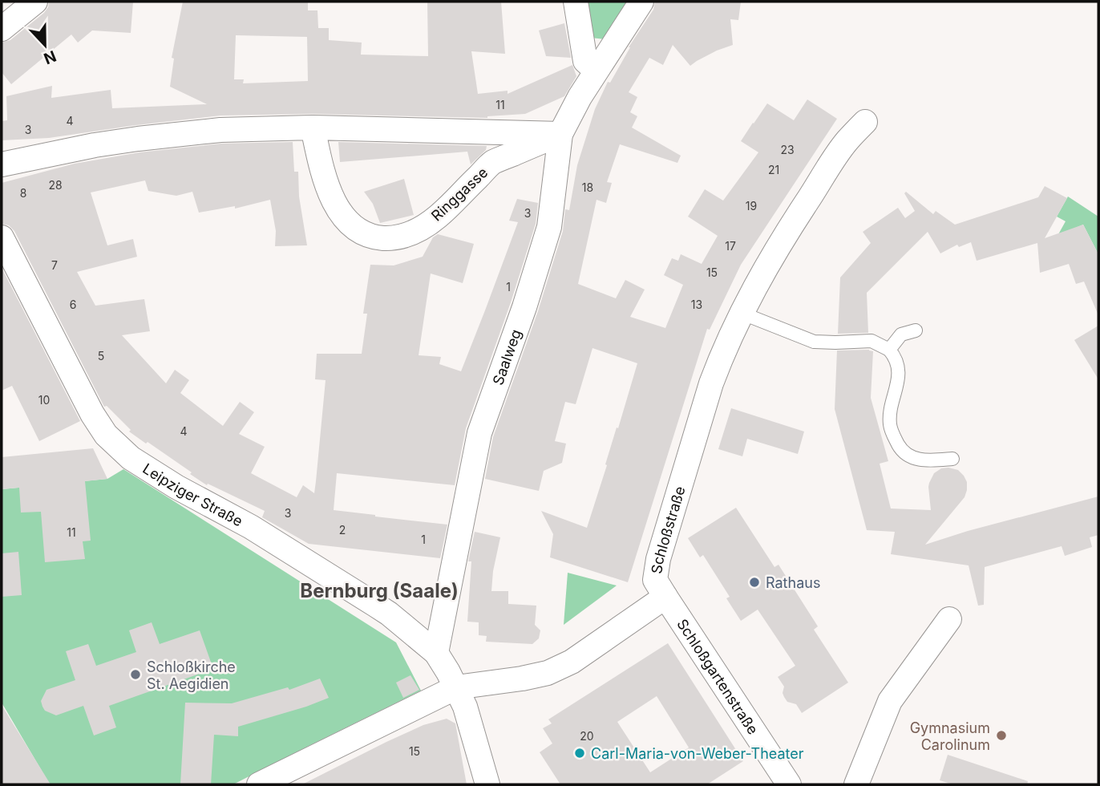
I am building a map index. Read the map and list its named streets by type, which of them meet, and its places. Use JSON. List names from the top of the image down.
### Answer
{
  "streets": {
    "street": [
      "Ringgasse",
      "Saalweg",
      "Leipziger Straße",
      "Schloßstraße",
      "Schloßgartenstraße"
    ]
  },
  "crossings": [
    ["Ringgasse", "Saalweg"],
    ["Saalweg", "Leipziger Straße"],
    ["Schloßstraße", "Schloßgartenstraße"]
  ],
  "districts": ["Bernburg (Saale)"],
  "places": [
    "Rathaus",
    "Schloßkirche St. Aegidien",
    "Gymnasium Carolinum",
    "Carl-Maria-von-Weber-Theater"
  ],
  "house_numbers": [
    "11",
    "4",
    "3",
    "23",
    "21",
    "28",
    "18",
    "8",
    "19",
    "3",
    "17",
    "7",
    "15",
    "1",
    "6",
    "13",
    "5",
    "10",
    "4",
    "3",
    "2",
    "11",
    "1",
    "20",
    "15"
  ],
  "north": "bottom"
}
